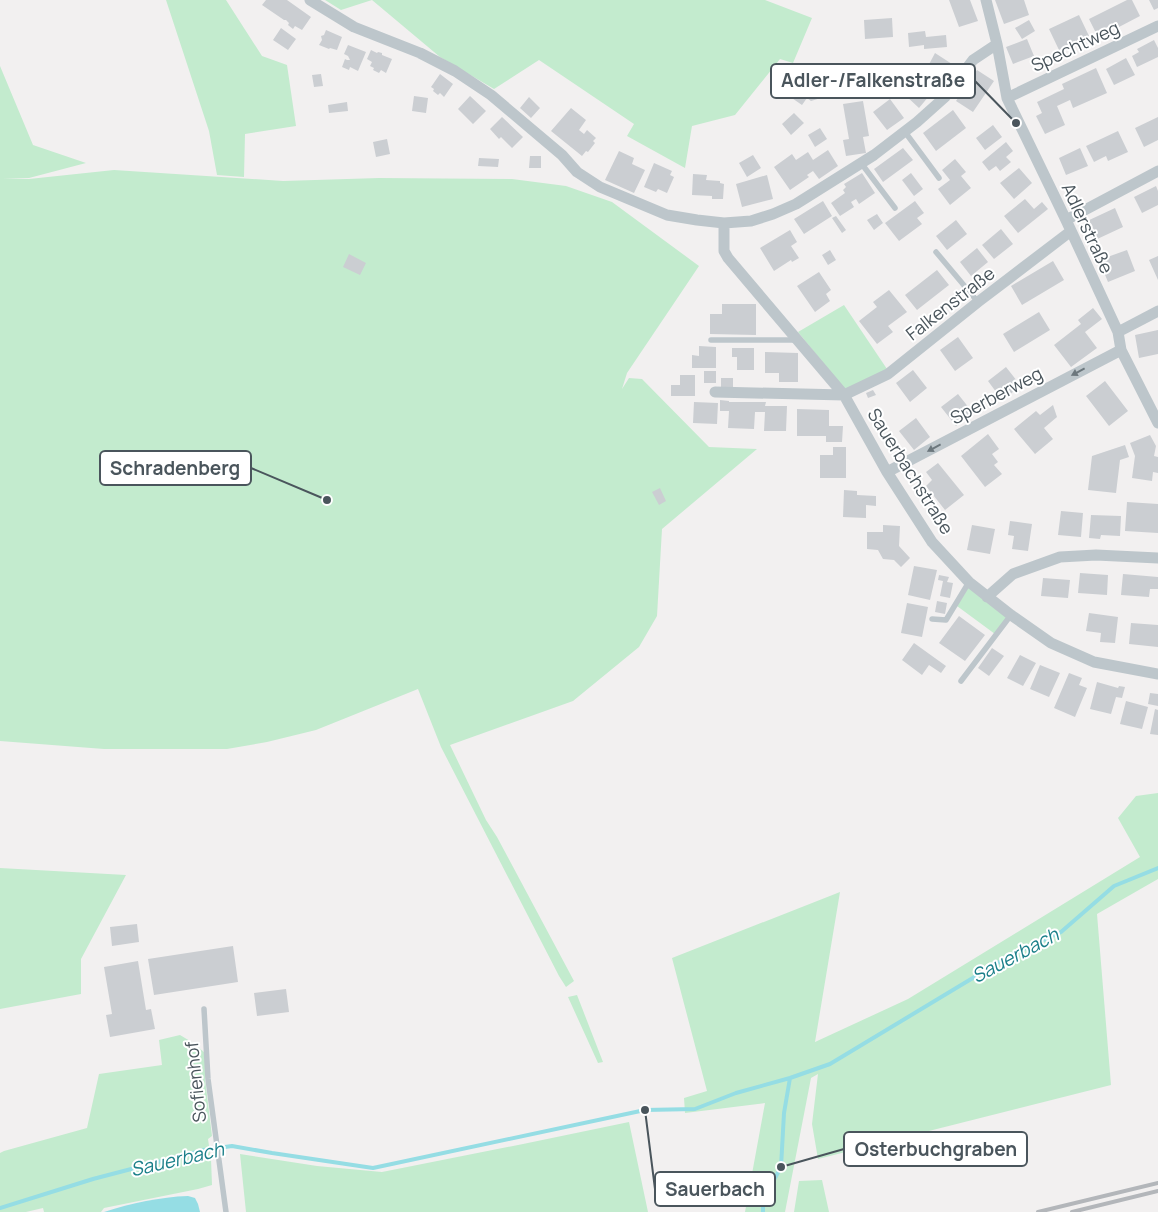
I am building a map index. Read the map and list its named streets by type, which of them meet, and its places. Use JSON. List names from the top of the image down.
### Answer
{
  "streets": {
    "street": [
      "Spechtweg",
      "Adlerstraße",
      "Falkenstraße",
      "Sperberweg",
      "Sauerbachstraße"
    ],
    "lane": ["Sofienhof"]
  },
  "crossings": [
    ["Spechtweg", "Adlerstraße"],
    ["Adlerstraße", "Falkenstraße"],
    ["Adlerstraße", "Sperberweg"],
    ["Falkenstraße", "Sauerbachstraße"],
    ["Sperberweg", "Sauerbachstraße"]
  ],
  "one_way": ["Sperberweg"],
  "water": ["Sauerbach"],
  "places": [
    "Adler-/Falkenstraße",
    "Schradenberg",
    "Sauerbach",
    "Osterbuchgraben"
  ]
}
